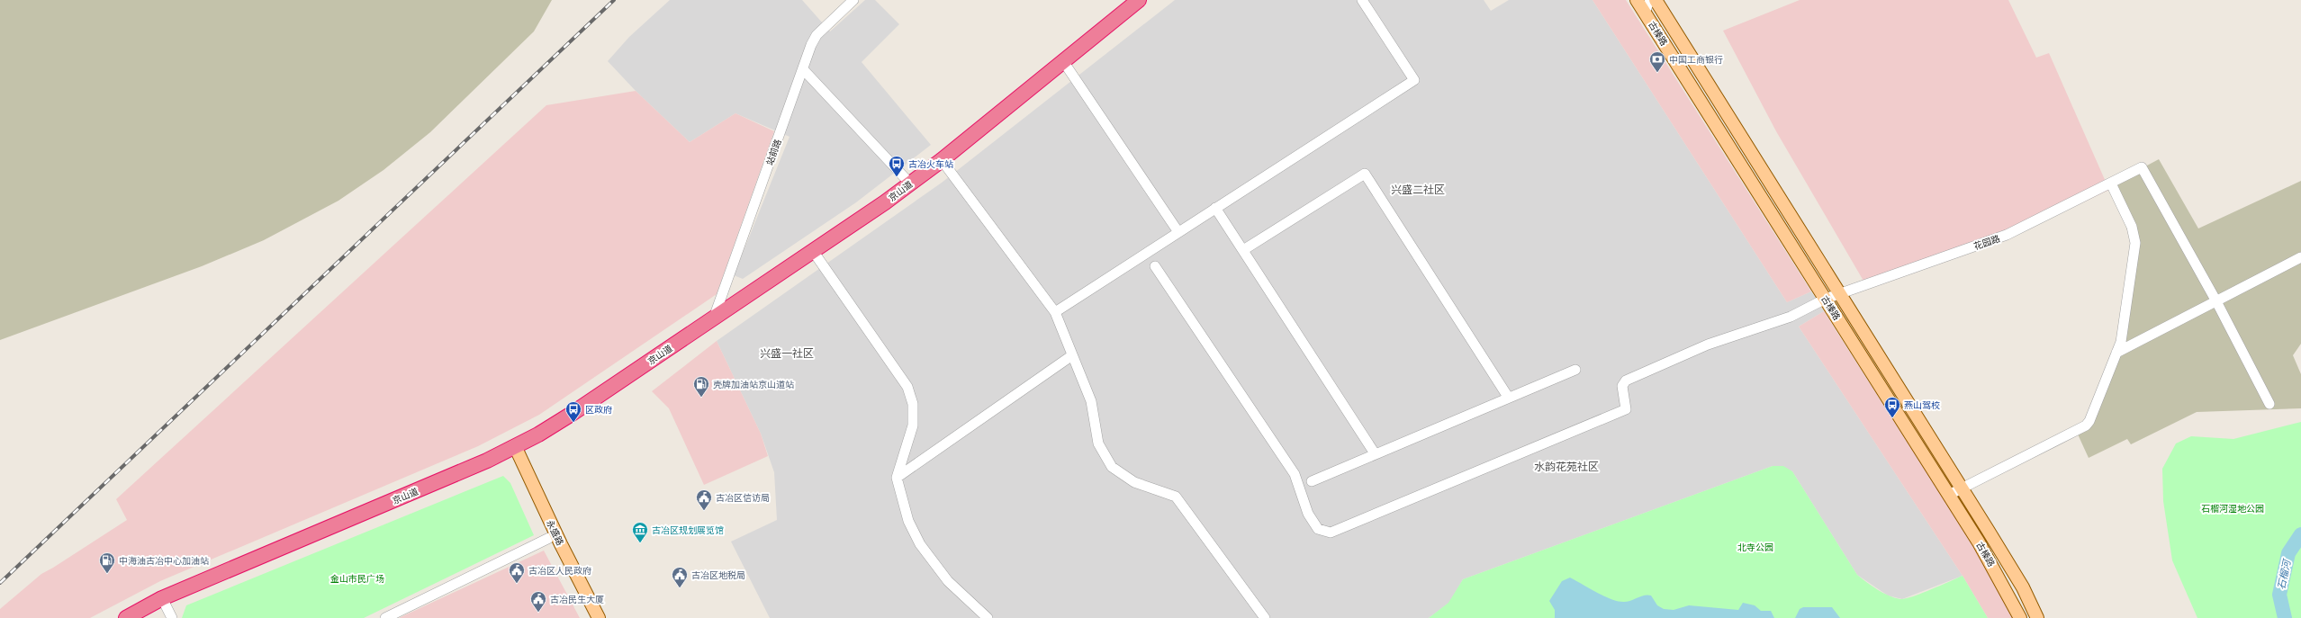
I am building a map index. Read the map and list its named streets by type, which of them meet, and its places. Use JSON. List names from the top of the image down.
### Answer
{
  "streets": {
    "highway": ["京山道"],
    "main road": ["古榛路", "永盛路"],
    "street": ["站前路", "花园路"]
  },
  "crossings": [
    ["古榛路", "花园路"],
    ["站前路", "京山道"],
    ["京山道", "永盛路"]
  ],
  "districts": ["兴盛二社区", "兴盛一社区", "水韵花苑社区"],
  "water": ["石榴河"],
  "parks": ["石榴河湿地公园", "北寺公园", "金山市民广场"],
  "places": {
    "bank": ["中国工商银行"],
    "bus stop": ["古冶火车站", "燕山驾校", "区政府"],
    "fuel station": ["壳牌加油站京山道站", "中海油古冶中心加油站"],
    "public building": [
      "古冶区信访局",
      "古冶区人民政府",
      "古冶区地税局",
      "古冶民生大厦"
    ],
    "museum": ["古冶区规划展览馆"]
  }
}
